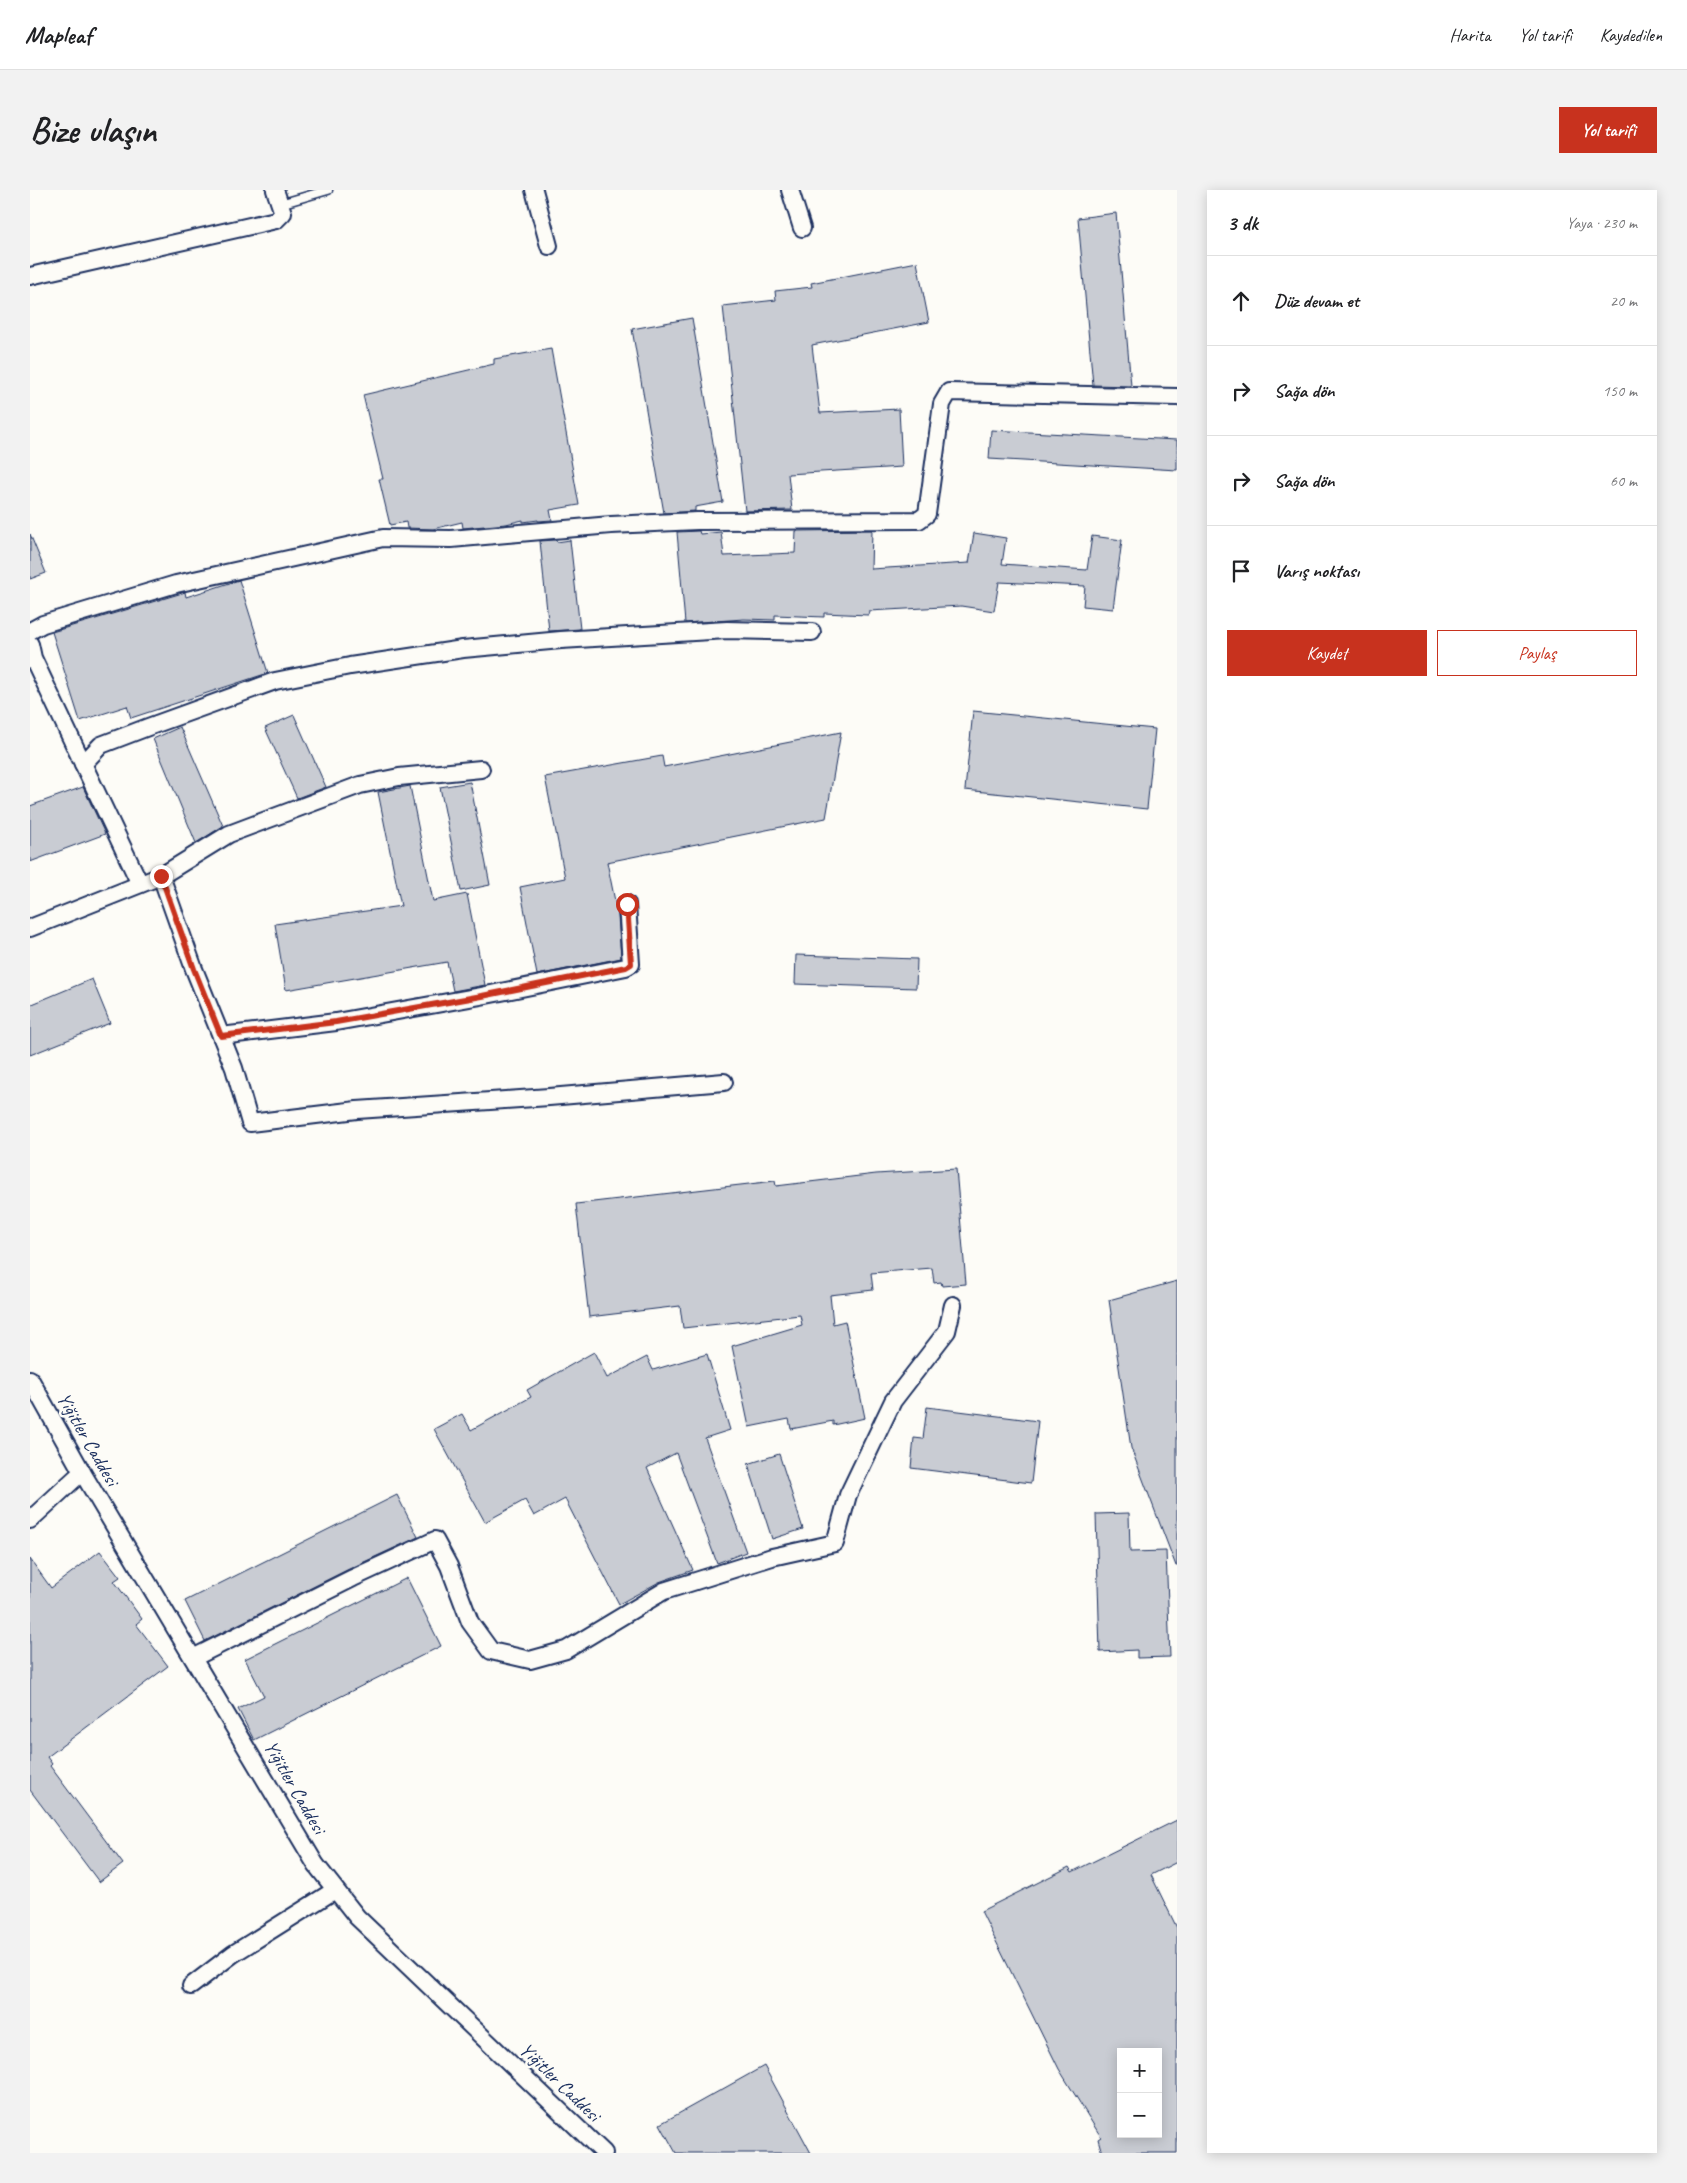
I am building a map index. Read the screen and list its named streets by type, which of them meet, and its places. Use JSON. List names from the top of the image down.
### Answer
{
  "streets": {
    "street": ["Yiğitler Caddesi"]
  },
  "page": {
    "header": "Mapleaf",
    "nav": ["Harita", "Yol tarifi", "Kaydedilen"],
    "buttons": [
      "Yol tarifi",
      ["Kaydet", "Paylaş"]
    ],
    "title": "Bize ulaşın",
    "heading": ["3 dk", "Yaya · 230 m"],
    "list": [
      ["Düz devam et", "20 m"],
      ["Sağa dön", "150 m"],
      ["Sağa dön", "60 m"],
      "Varış noktası"
    ],
    "map_buttons": ["+", "−"]
  }
}
